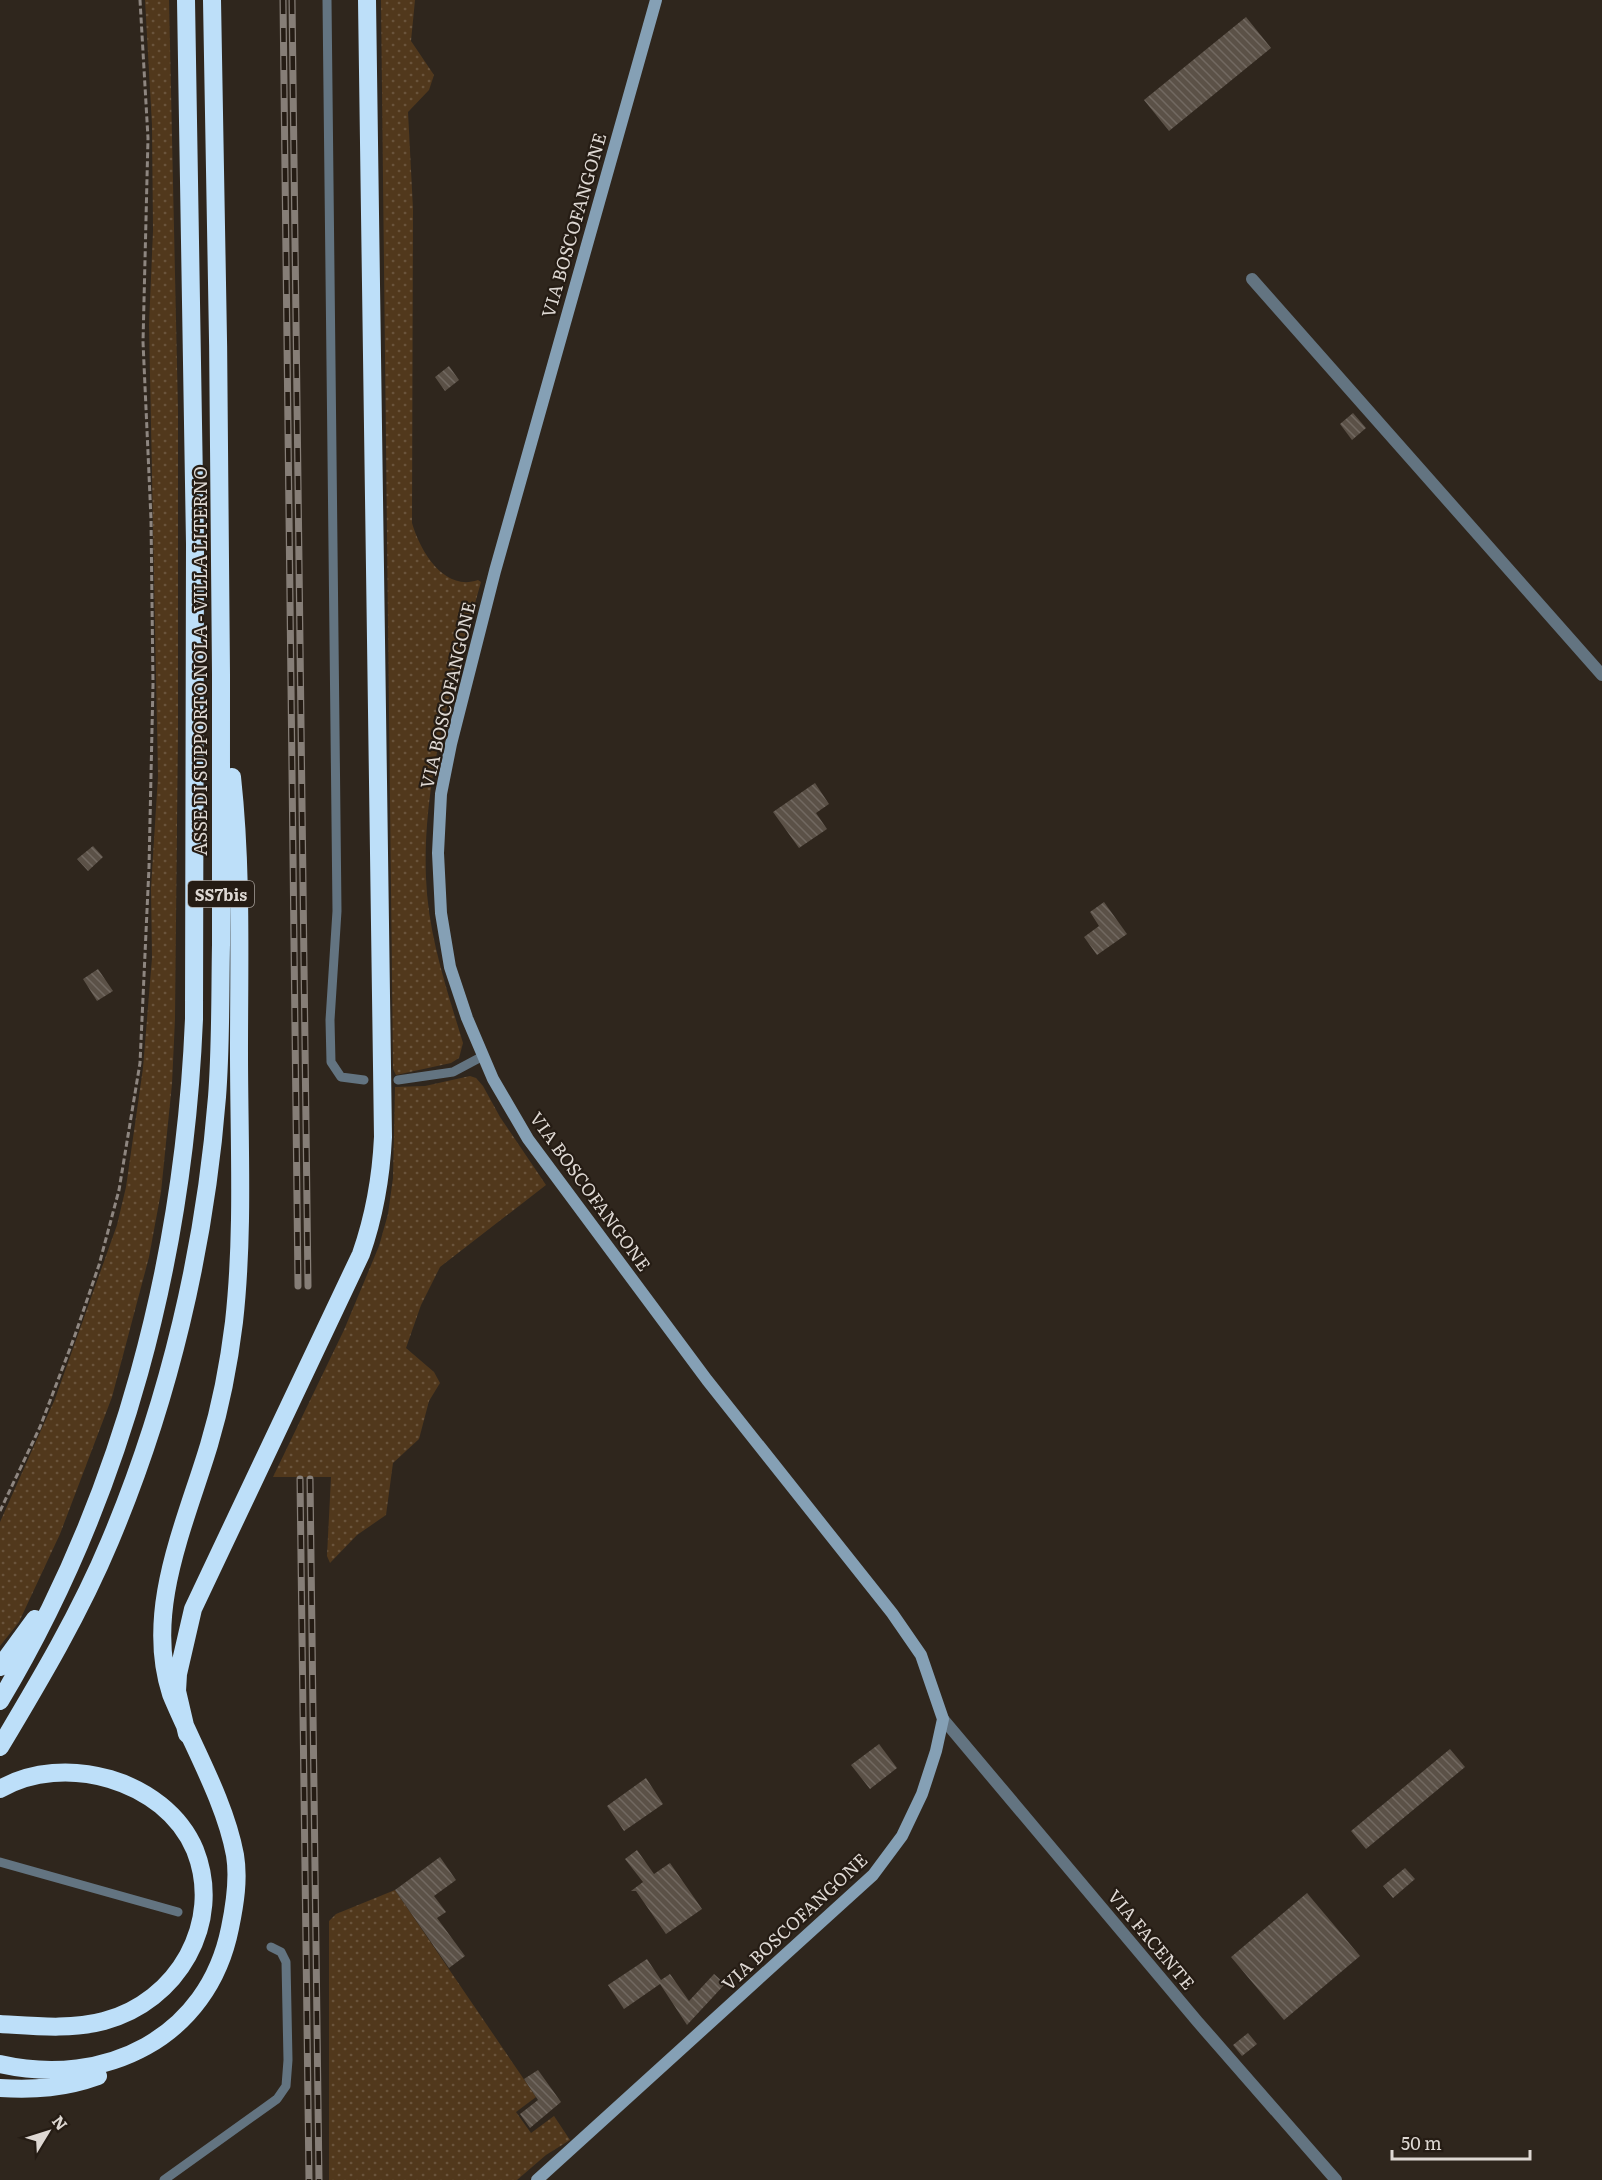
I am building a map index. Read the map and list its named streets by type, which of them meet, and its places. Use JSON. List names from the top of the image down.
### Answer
{
  "streets": {
    "highway": ["ASSE DI SUPPORTO NOLA - VILLA LITERNO", "SS7bis"],
    "street": ["VIA BOSCOFANGONE", "VIA FACENTE"]
  },
  "crossings": [
    ["VIA BOSCOFANGONE", "VIA FACENTE"]
  ],
  "scale_bar": "50 m",
  "north": "top right"
}
